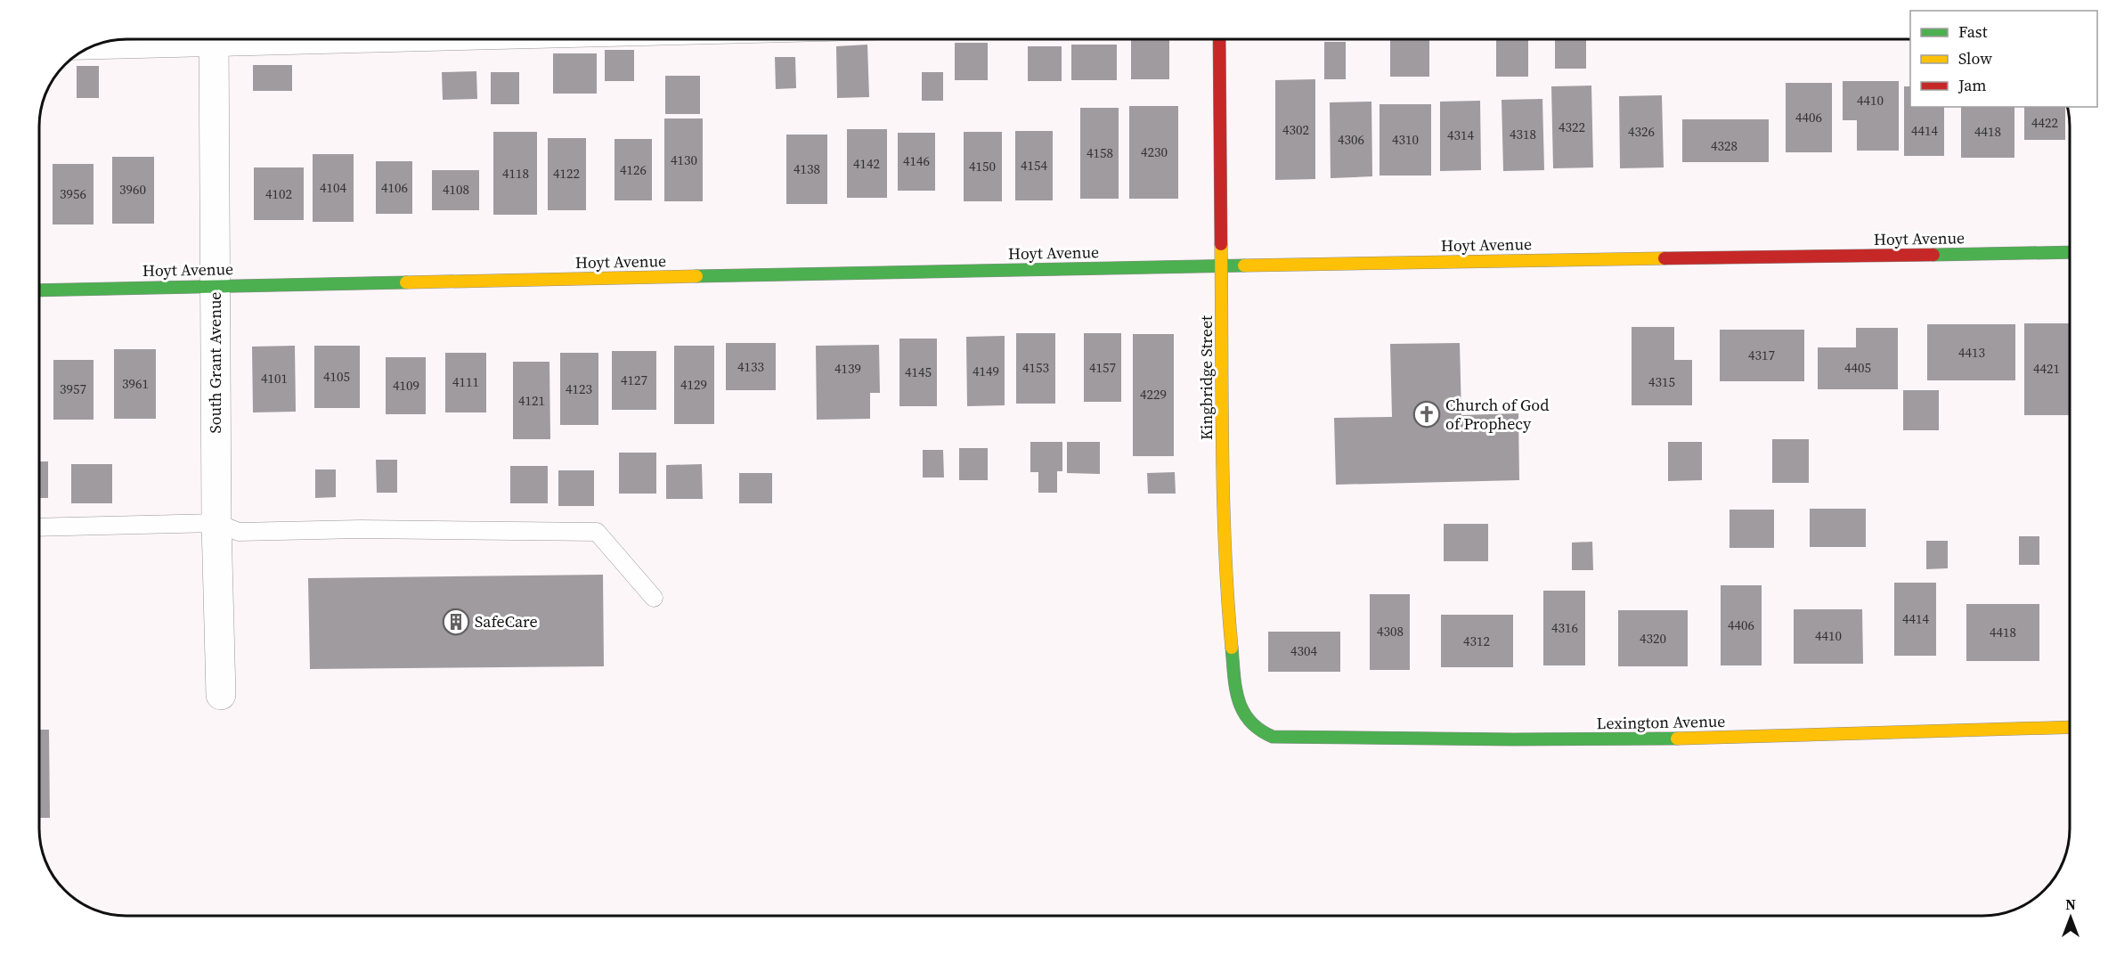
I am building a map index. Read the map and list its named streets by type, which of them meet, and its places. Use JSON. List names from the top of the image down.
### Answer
{
  "streets": {
    "street": [
      "Hoyt Avenue",
      "South Grant Avenue",
      "Kingbridge Street",
      "Lexington Avenue"
    ]
  },
  "crossings": [
    ["Hoyt Avenue", "South Grant Avenue"],
    ["Hoyt Avenue", "Kingbridge Street"],
    ["Kingbridge Street", "Lexington Avenue"]
  ],
  "places": {
    "church": ["Church of God of Prophecy"],
    "building": ["SafeCare"]
  },
  "house_numbers": [
    "4410",
    "4406",
    "4422",
    "4322",
    "4302",
    "4414",
    "4326",
    "4418",
    "4318",
    "4314",
    "4306",
    "4310",
    "4328",
    "4230",
    "4158",
    "4130",
    "4146",
    "4142",
    "4154",
    "4150",
    "4138",
    "4126",
    "4118",
    "4122",
    "4104",
    "4106",
    "3960",
    "4108",
    "3956",
    "4102",
    "4413",
    "4317",
    "4133",
    "4153",
    "4157",
    "4405",
    "4139",
    "4421",
    "4149",
    "4145",
    "4105",
    "4101",
    "4127",
    "4111",
    "4315",
    "3961",
    "4129",
    "4109",
    "3957",
    "4123",
    "4229",
    "4121",
    "4414",
    "4406",
    "4316",
    "4308",
    "4418",
    "4410",
    "4320",
    "4312",
    "4304"
  ],
  "legend": ["Fast", "Slow", "Jam"],
  "north": "top"
}
